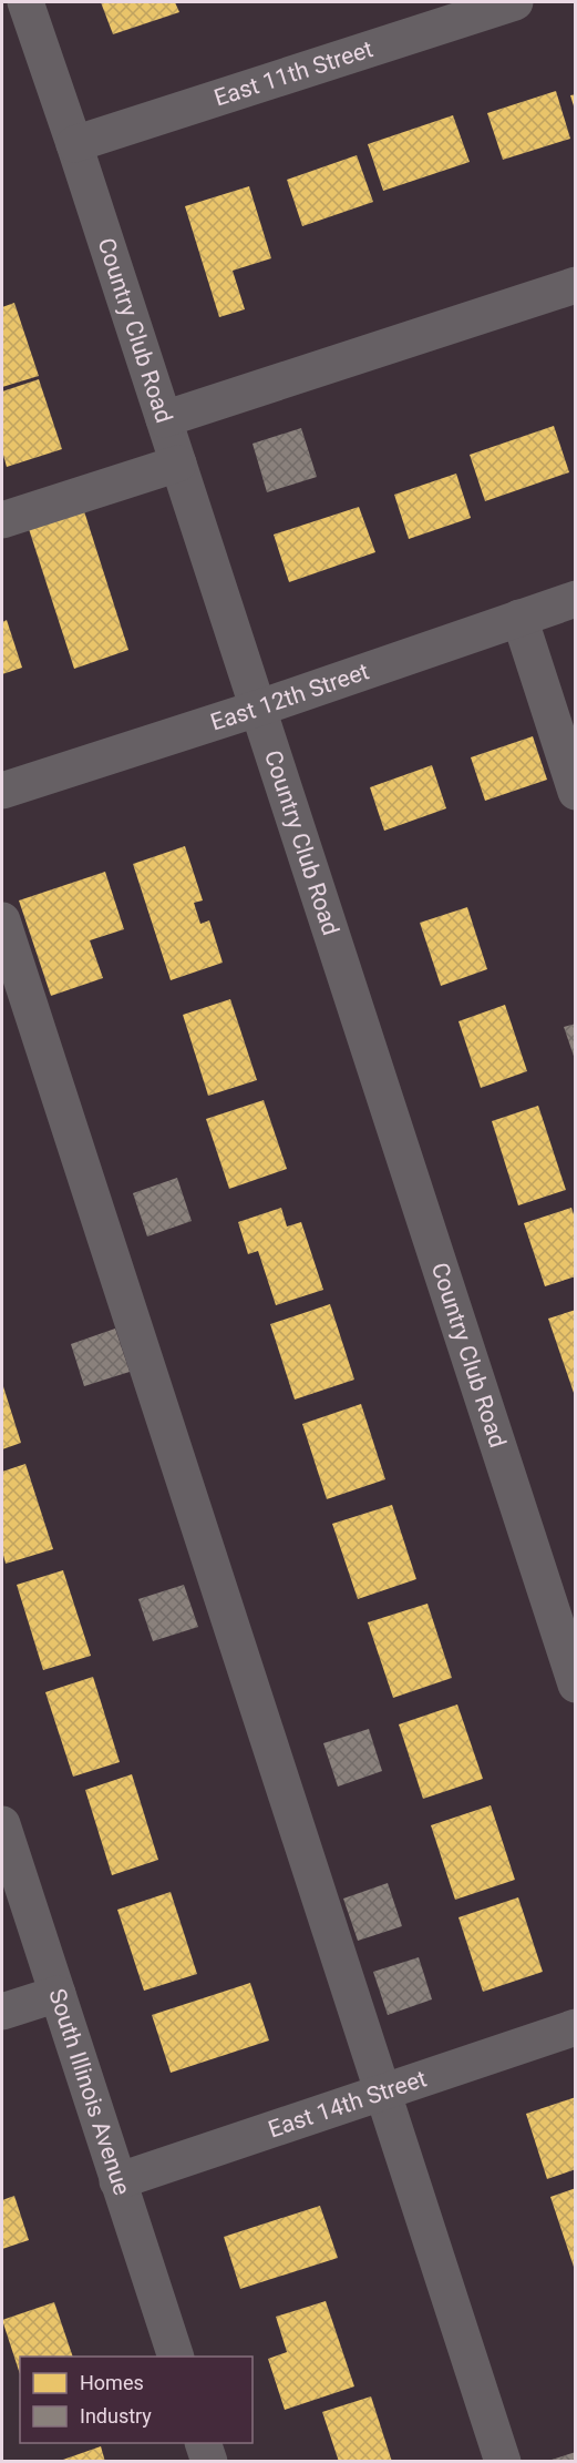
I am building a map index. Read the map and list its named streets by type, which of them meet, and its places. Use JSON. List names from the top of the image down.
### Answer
{
  "streets": {
    "street": [
      "East 11th Street",
      "Country Club Road",
      "East 12th Street",
      "South Illinois Avenue",
      "East 14th Street"
    ]
  },
  "crossings": [
    ["East 11th Street", "Country Club Road"],
    ["Country Club Road", "East 12th Street"],
    ["South Illinois Avenue", "East 14th Street"]
  ],
  "legend": ["Homes", "Industry"]
}
